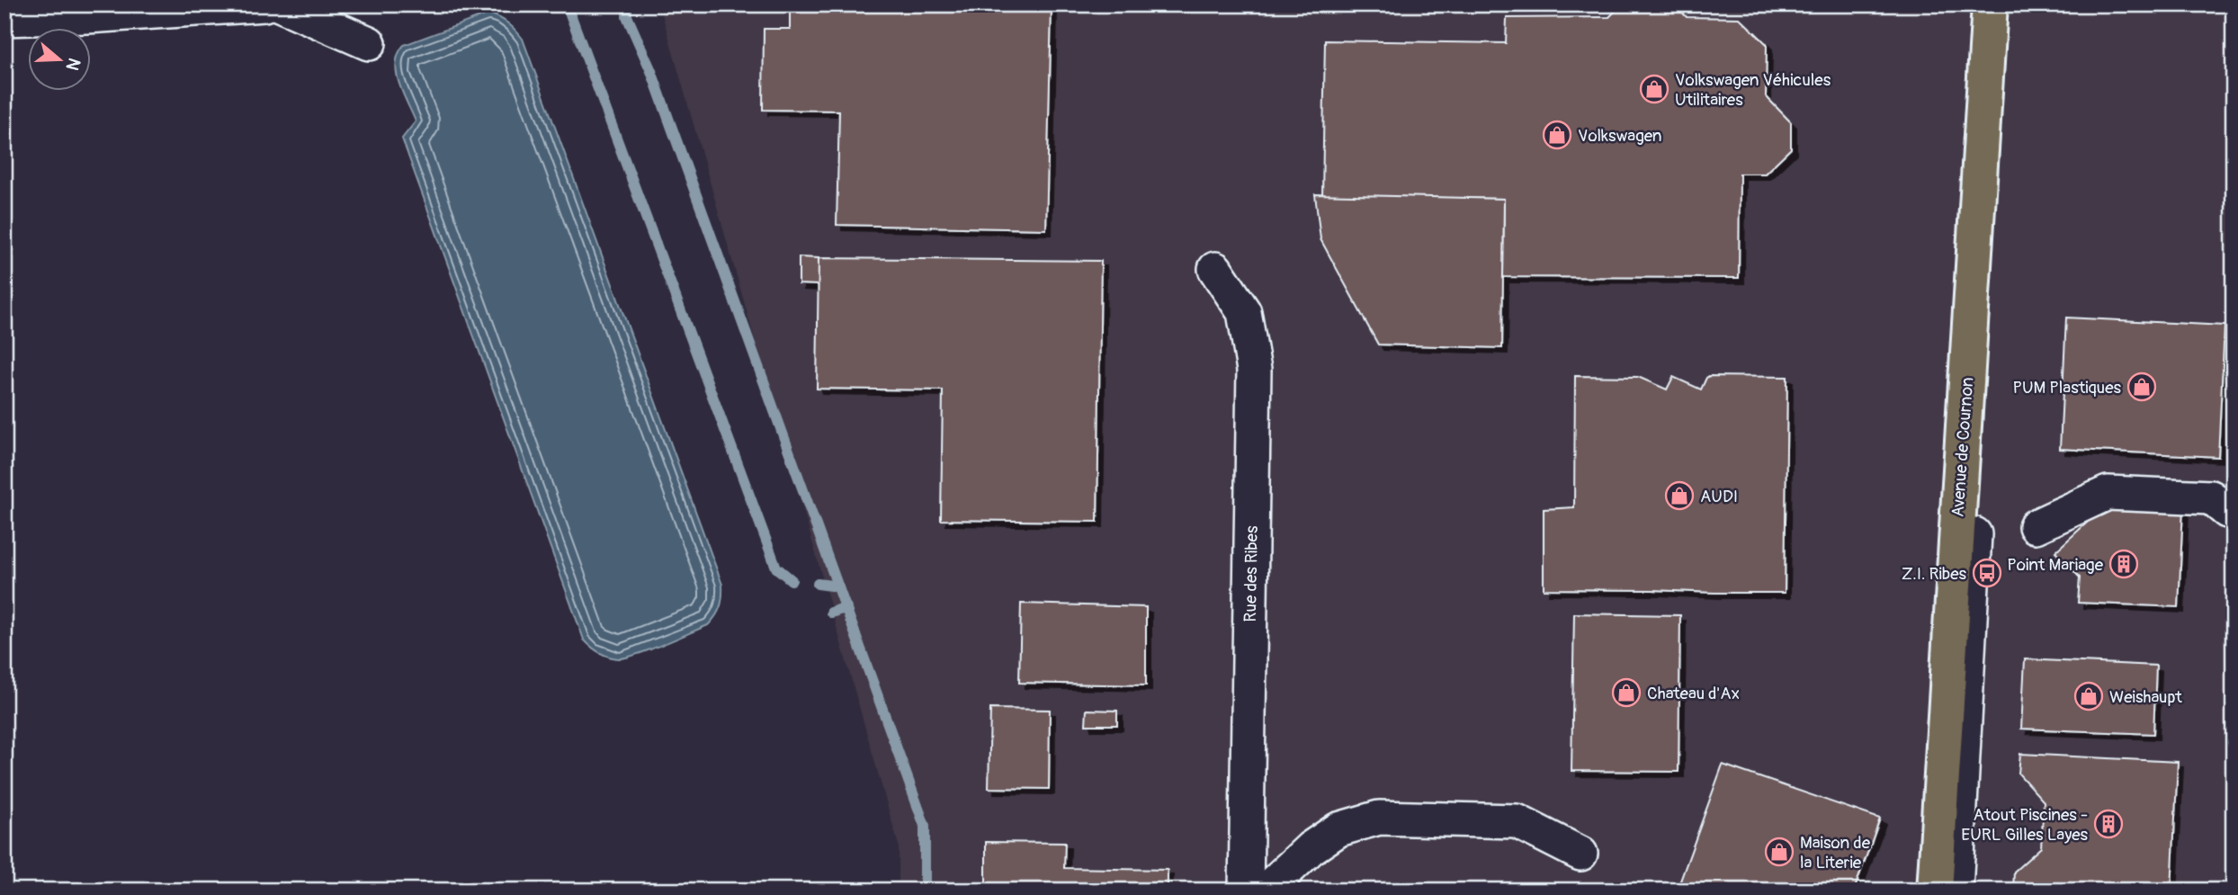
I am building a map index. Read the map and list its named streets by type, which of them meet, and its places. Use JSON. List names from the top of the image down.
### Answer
{
  "streets": {
    "main road": ["Avenue de Cournon"],
    "street": ["Rue des Ribes"]
  },
  "places": {
    "shop": [
      "Volkswagen Véhicules Utilitaires",
      "Volkswagen",
      "PUM Plastiques",
      "AUDI",
      "Chateau d'Ax",
      "Weishaupt",
      "Maison de la Literie"
    ],
    "building": ["Point Mariage", "Atout Piscines - EURL Gilles Layes"],
    "bus stop": ["Z.I. Ribes"]
  },
  "north": "right"
}
